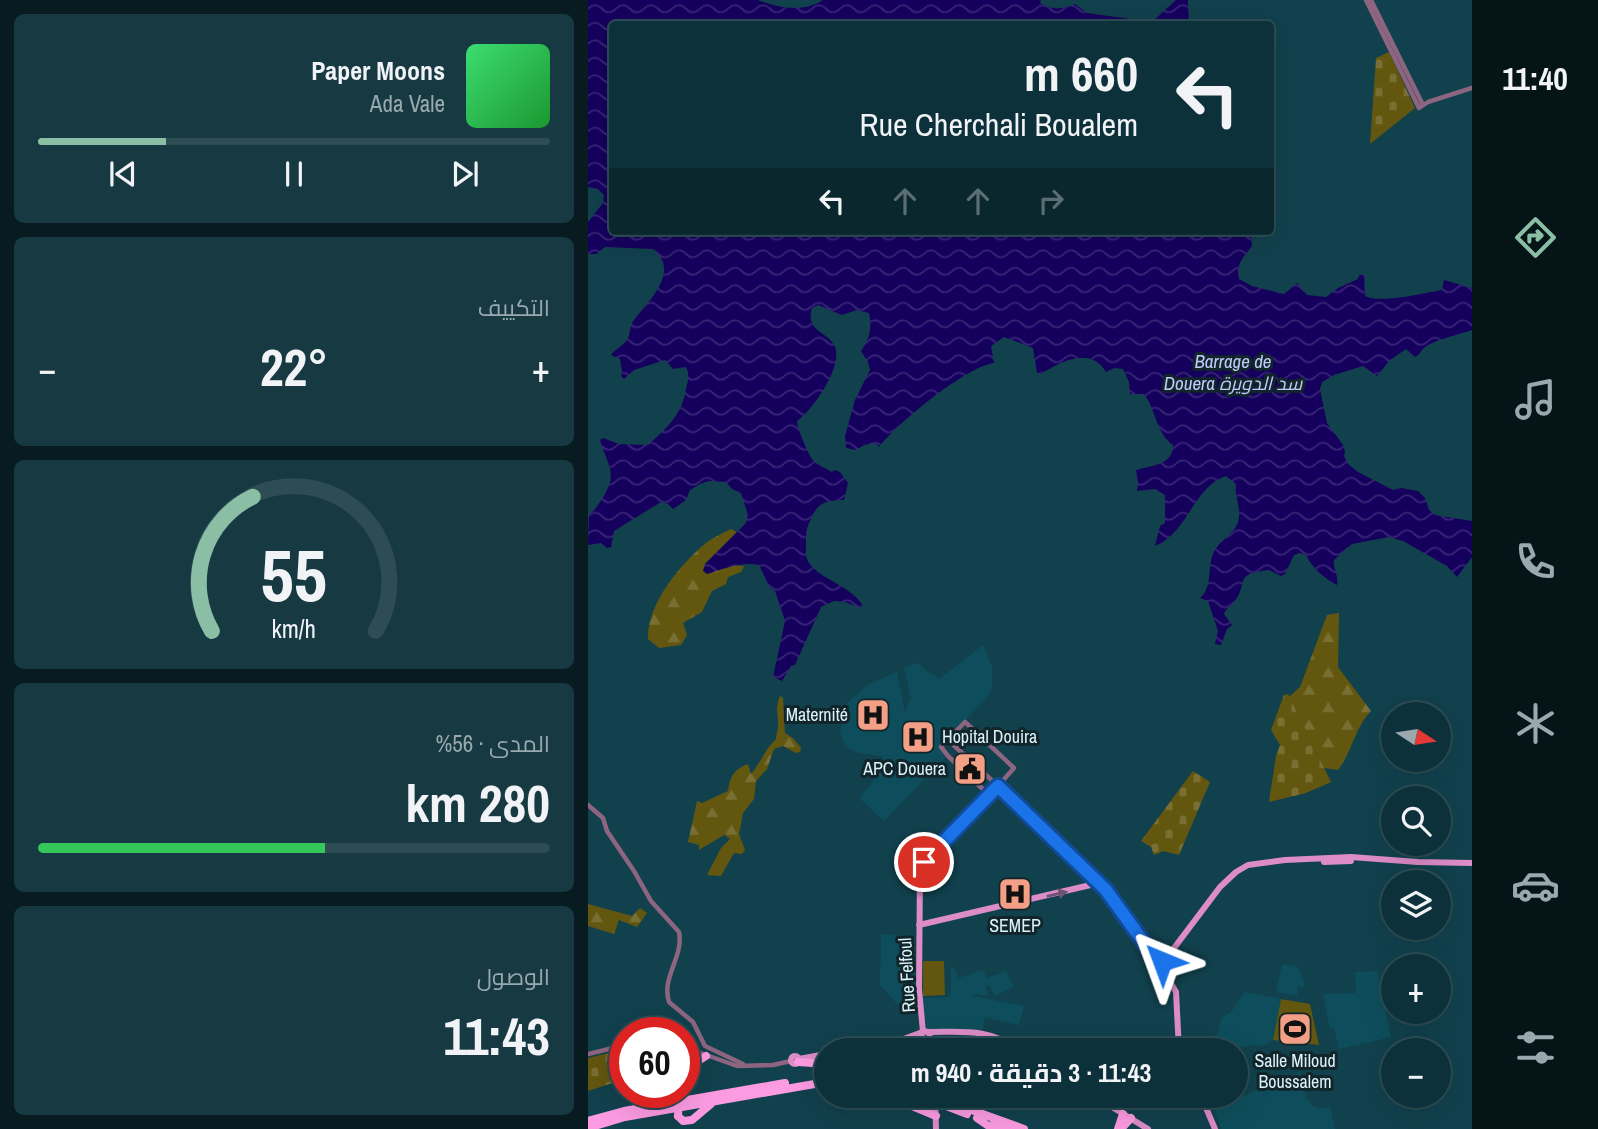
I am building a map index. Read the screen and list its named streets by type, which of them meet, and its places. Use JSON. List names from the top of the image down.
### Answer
{
  "streets": {
    "main road": ["Rue Felfoul"]
  },
  "water": ["Barrage de Douera سد الدويرة"],
  "places": {
    "hospital": ["Maternité", "Hopital Douira", "SEMEP"],
    "public building": ["APC Douera"],
    "sports": ["Salle Miloud Boussalem"]
  },
  "north": "right",
  "page": {
    "tabs": "11:40",
    "turn": ["660 m", "Rue Cherchali Boualem"],
    "song": ["Paper Moons", "Ada Vale"],
    "tile": [
      "التكييف",
      ["المدى · 56%", "280 km"],
      ["الوصول", "11:43"]
    ],
    "heat": ["−", "22°", "+"],
    "map_buttons": ["+", "−"],
    "limit": "60",
    "trip": "11:43 · 3 دقيقة · 940 m",
    "gauge": ["55", "km/h"]
  }
}
